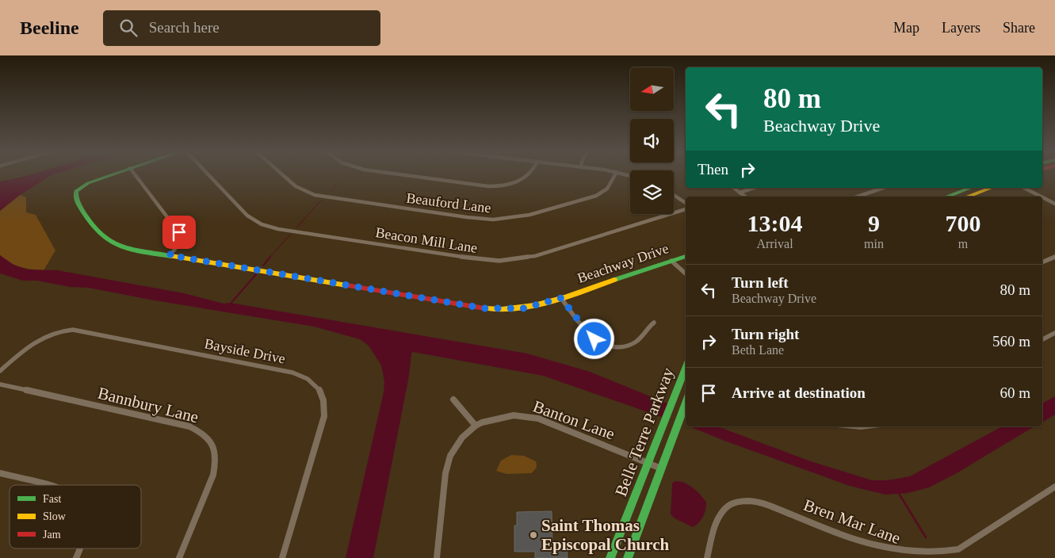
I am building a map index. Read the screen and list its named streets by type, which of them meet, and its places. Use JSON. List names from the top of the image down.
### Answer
{
  "streets": {
    "street": [
      "Beauford Lane",
      "Beacon Mill Lane",
      "Beachway Drive",
      "Bayside Drive",
      "Bannbury Lane",
      "Banton Lane",
      "Belle Terre Parkway",
      "Bren Mar Lane"
    ]
  },
  "crossings": [
    ["Banton Lane", "Belle Terre Parkway"]
  ],
  "places": ["Saint Thomas Episcopal Church"],
  "legend": ["Fast", "Slow", "Jam"],
  "north": "left",
  "page": {
    "header": "Beeline",
    "search": "Search here",
    "nav": ["Map", "Layers", "Share"],
    "turn": ["80 m", "Beachway Drive"],
    "then": "Then",
    "eta": [
      "13:04",
      "Arrival",
      "9",
      "min",
      "700",
      "m"
    ],
    "list": [
      {
        "name": "Turn left",
        "note": "Beachway Drive",
        "value": "80 m"
      },
      {
        "name": "Turn right",
        "note": "Beth Lane",
        "value": "560 m"
      },
      {
        "name": "Arrive at destination",
        "value": "60 m"
      }
    ]
  }
}
